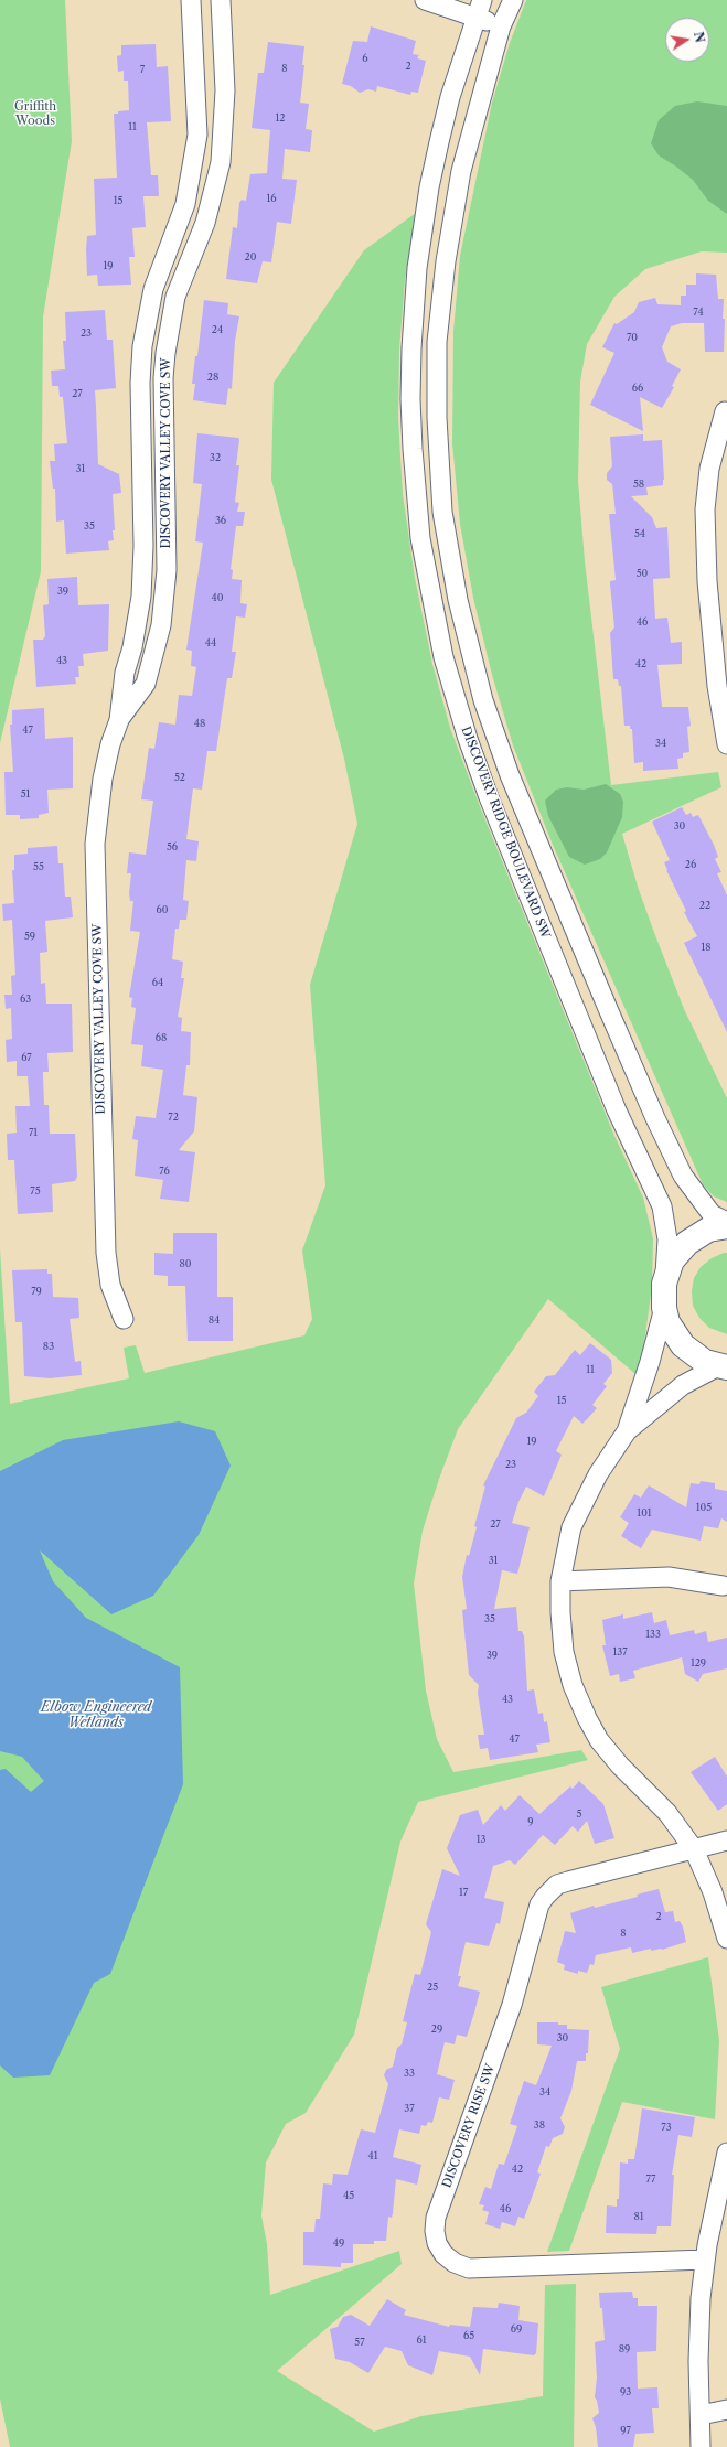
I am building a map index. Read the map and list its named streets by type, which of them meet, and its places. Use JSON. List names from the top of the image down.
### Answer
{
  "streets": {
    "street": ["DISCOVERY VALLEY COVE SW", "DISCOVERY RIDGE BOULEVARD SW", "DISCOVERY RISE SW"]
  },
  "water": ["Elbow Engineered Wetlands"],
  "parks": ["Griffith Woods"],
  "house_numbers": [
    "6",
    "2",
    "8",
    "7",
    "12",
    "11",
    "16",
    "15",
    "20",
    "19",
    "74",
    "24",
    "23",
    "70",
    "28",
    "66",
    "27",
    "32",
    "31",
    "58",
    "36",
    "35",
    "54",
    "50",
    "39",
    "40",
    "46",
    "44",
    "43",
    "42",
    "48",
    "47",
    "34",
    "52",
    "51",
    "30",
    "56",
    "26",
    "55",
    "22",
    "60",
    "59",
    "18",
    "64",
    "63",
    "68",
    "67",
    "72",
    "71",
    "76",
    "75",
    "80",
    "79",
    "84",
    "83",
    "11",
    "15",
    "19",
    "23",
    "105",
    "101",
    "27",
    "31",
    "35",
    "133",
    "137",
    "39",
    "129",
    "43",
    "47",
    "5",
    "9",
    "13",
    "17",
    "2",
    "8",
    "25",
    "29",
    "30",
    "33",
    "34",
    "37",
    "38",
    "73",
    "41",
    "42",
    "77",
    "45",
    "46",
    "81",
    "49",
    "69",
    "65",
    "61",
    "57",
    "89",
    "93",
    "97"
  ],
  "north": "right"
}
